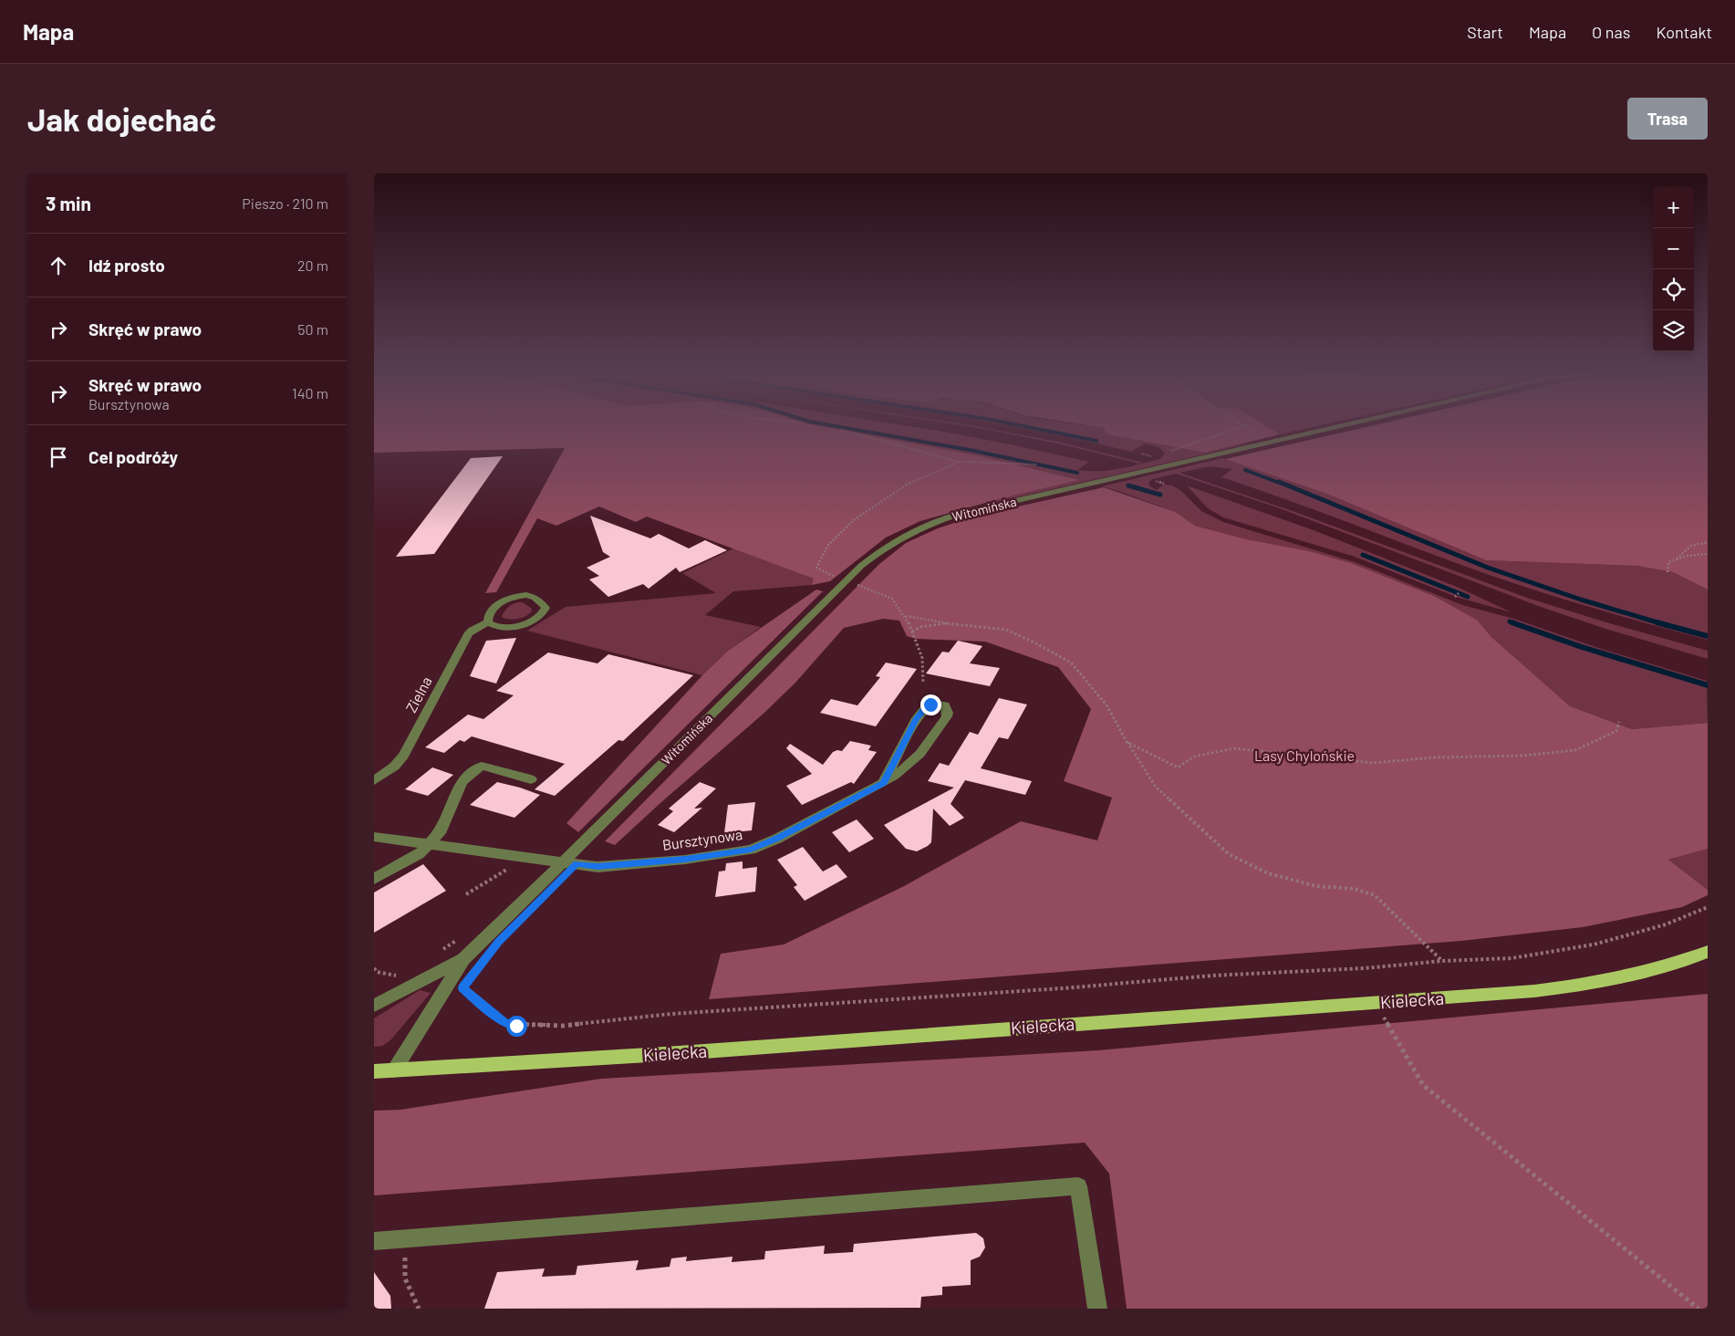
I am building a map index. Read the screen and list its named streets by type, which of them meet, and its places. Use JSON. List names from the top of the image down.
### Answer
{
  "streets": {
    "main road": ["Kielecka"],
    "street": ["Witomińska", "Zielna", "Bursztynowa"]
  },
  "crossings": [
    ["Witomińska", "Bursztynowa"],
    ["Witomińska", "Kielecka"]
  ],
  "parks": ["Lasy Chylońskie"],
  "page": {
    "header": "Mapa",
    "nav": [
      "Start",
      "Mapa",
      "O nas",
      "Kontakt"
    ],
    "buttons": "Trasa",
    "title": "Jak dojechać",
    "heading": ["3 min", "Pieszo · 210 m"],
    "map_buttons": ["+", "−"],
    "list": [
      ["Idź prosto", "20 m"],
      ["Skręć w prawo", "50 m"],
      ["Skręć w prawo", "Bursztynowa", "140 m"],
      "Cel podróży"
    ]
  }
}
